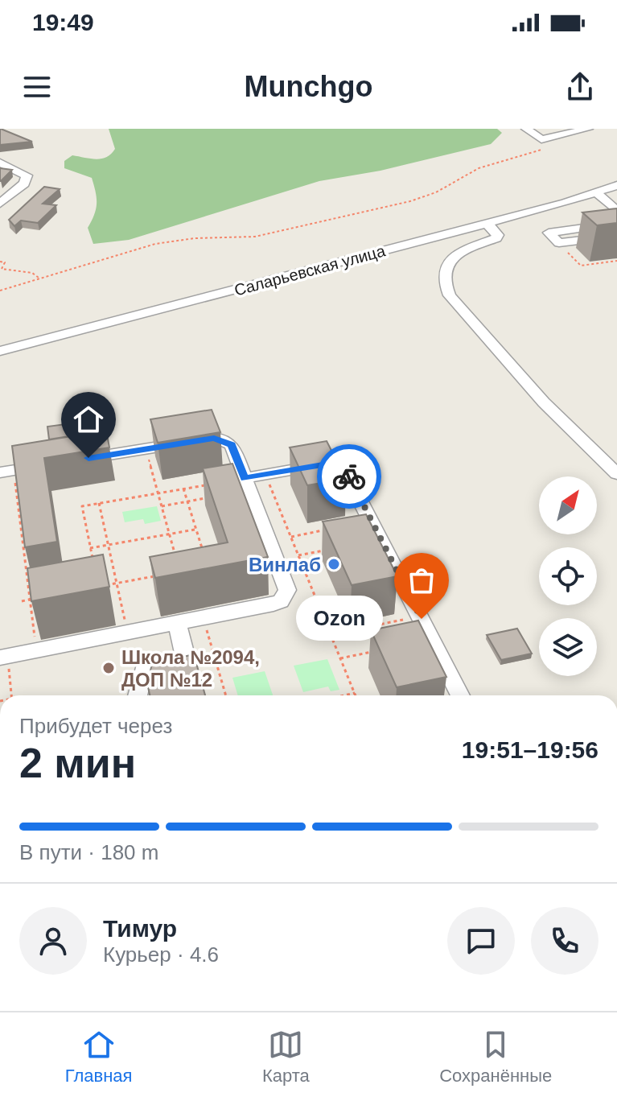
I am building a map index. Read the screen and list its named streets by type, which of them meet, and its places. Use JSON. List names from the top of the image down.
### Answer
{
  "streets": {
    "street": ["Саларьевская улица"]
  },
  "places": ["Винлаб", "Ozon", "Школа №2094, ДОП №12"],
  "north": "top right",
  "page": {
    "status": "19:49",
    "header": "Munchgo",
    "bubble": "Ozon",
    "heading": ["2 мин", "Прибудет через", "19:51–19:56"],
    "panel": ["Тимур", "Курьер · 4.6"],
    "bar": "В пути · 180 m",
    "tabs": ["Главная", "Карта", "Сохранённые"]
  }
}
